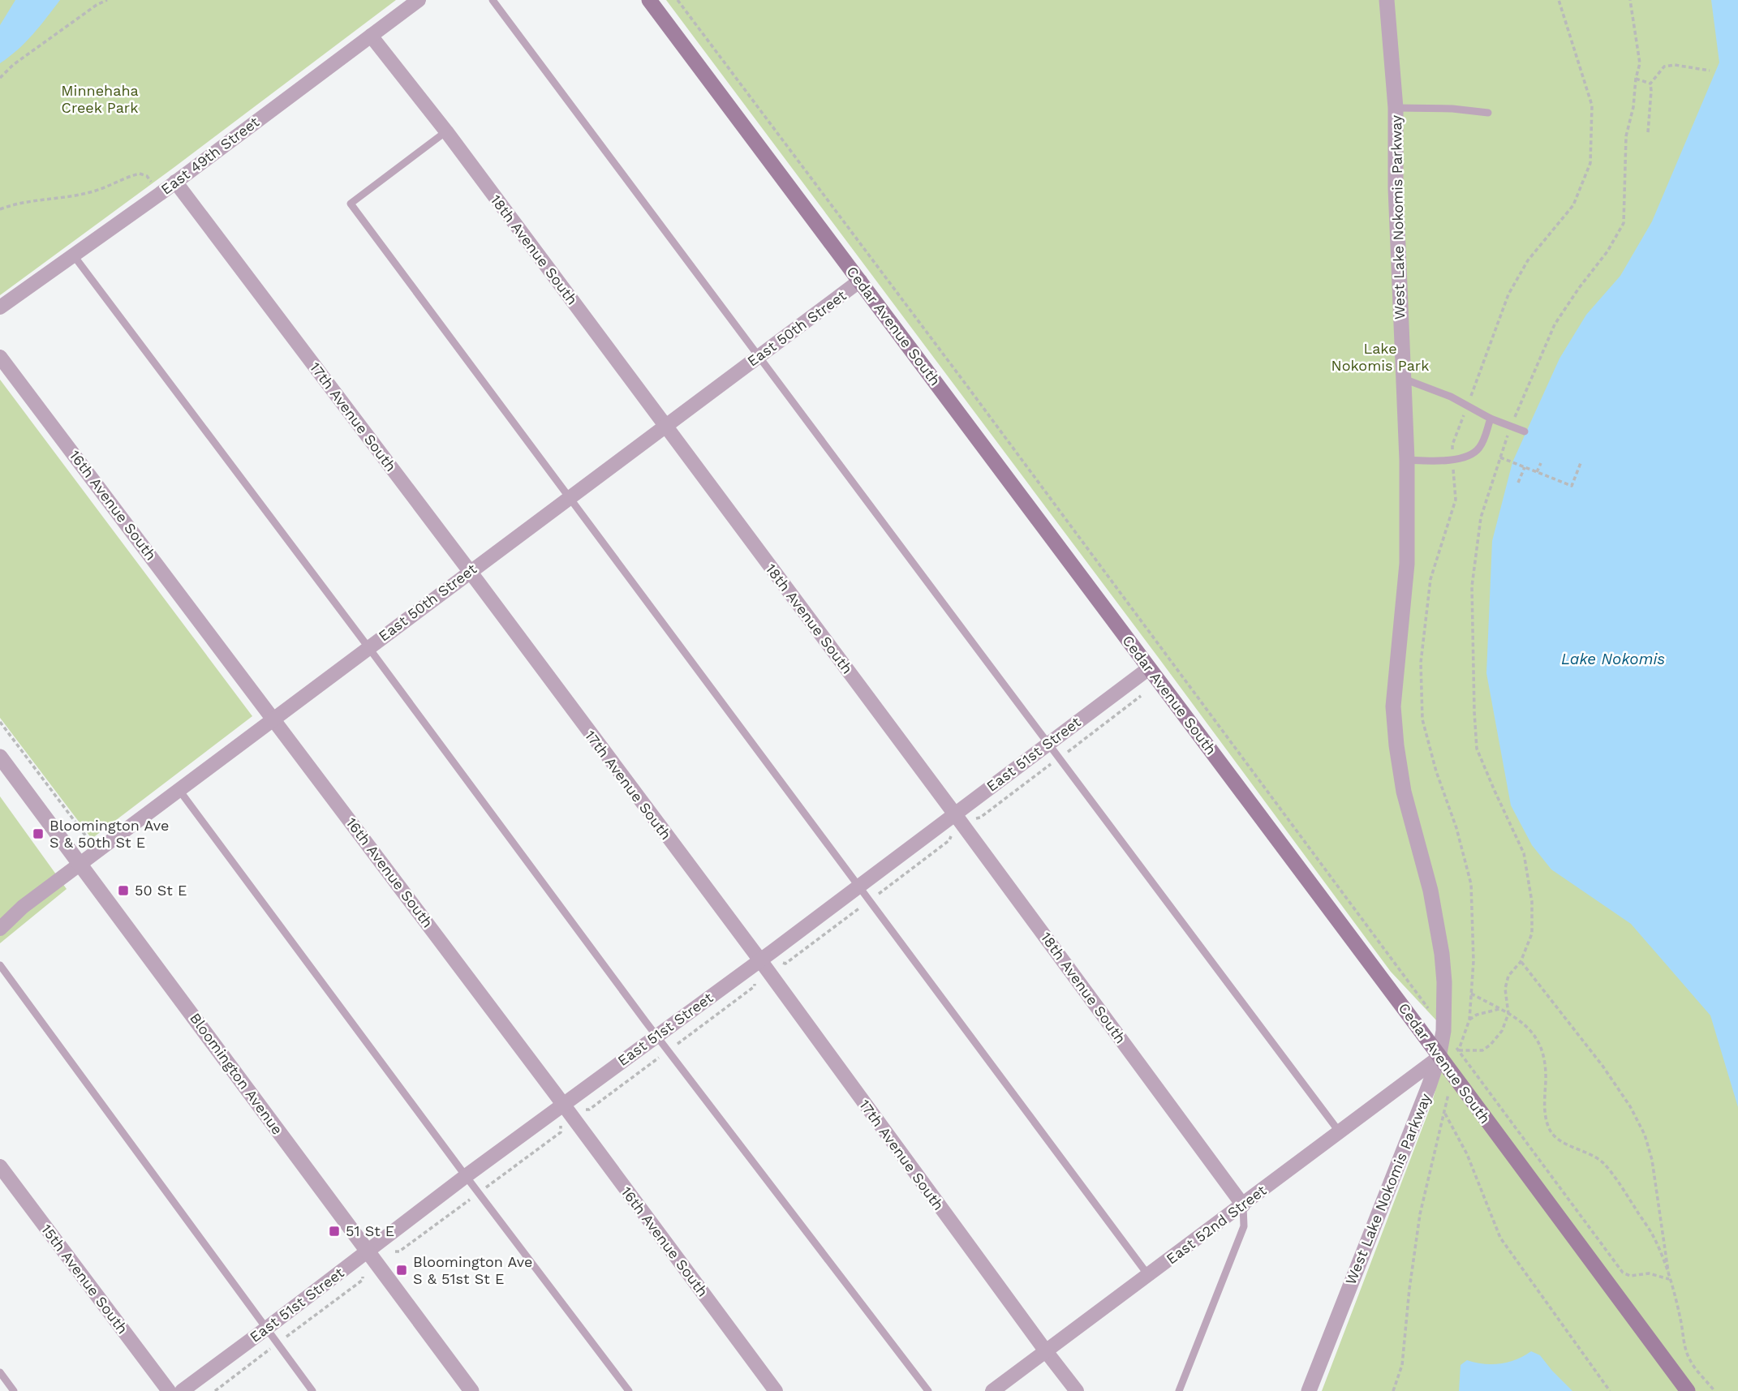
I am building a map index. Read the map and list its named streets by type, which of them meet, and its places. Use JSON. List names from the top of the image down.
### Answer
{
  "streets": {
    "main road": ["Cedar Avenue South"],
    "street": [
      "East 49th Street",
      "West Lake Nokomis Parkway",
      "18th Avenue South",
      "East 50th Street",
      "17th Avenue South",
      "16th Avenue South",
      "East 51st Street",
      "Bloomington Avenue",
      "East 52nd Street",
      "15th Avenue South"
    ]
  },
  "crossings": [
    ["East 49th Street", "18th Avenue South"],
    ["East 49th Street", "17th Avenue South"],
    ["West Lake Nokomis Parkway", "Cedar Avenue South"],
    ["West Lake Nokomis Parkway", "East 52nd Street"],
    ["18th Avenue South", "East 50th Street"],
    ["18th Avenue South", "East 51st Street"],
    ["18th Avenue South", "East 52nd Street"],
    ["Cedar Avenue South", "East 50th Street"],
    ["Cedar Avenue South", "East 51st Street"],
    ["Cedar Avenue South", "East 52nd Street"],
    ["East 50th Street", "17th Avenue South"],
    ["East 50th Street", "16th Avenue South"],
    ["East 50th Street", "Bloomington Avenue"],
    ["17th Avenue South", "East 51st Street"],
    ["17th Avenue South", "East 52nd Street"],
    ["16th Avenue South", "East 51st Street"],
    ["East 51st Street", "Bloomington Avenue"]
  ],
  "water": ["Lake Nokomis"],
  "parks": ["Minnehaha Creek Park", "Lake Nokomis Park"],
  "places": {
    "transit": [
      "Bloomington Ave S & 50th St E",
      "50 St E",
      "51 St E",
      "Bloomington Ave S & 51st St E"
    ]
  }
}
